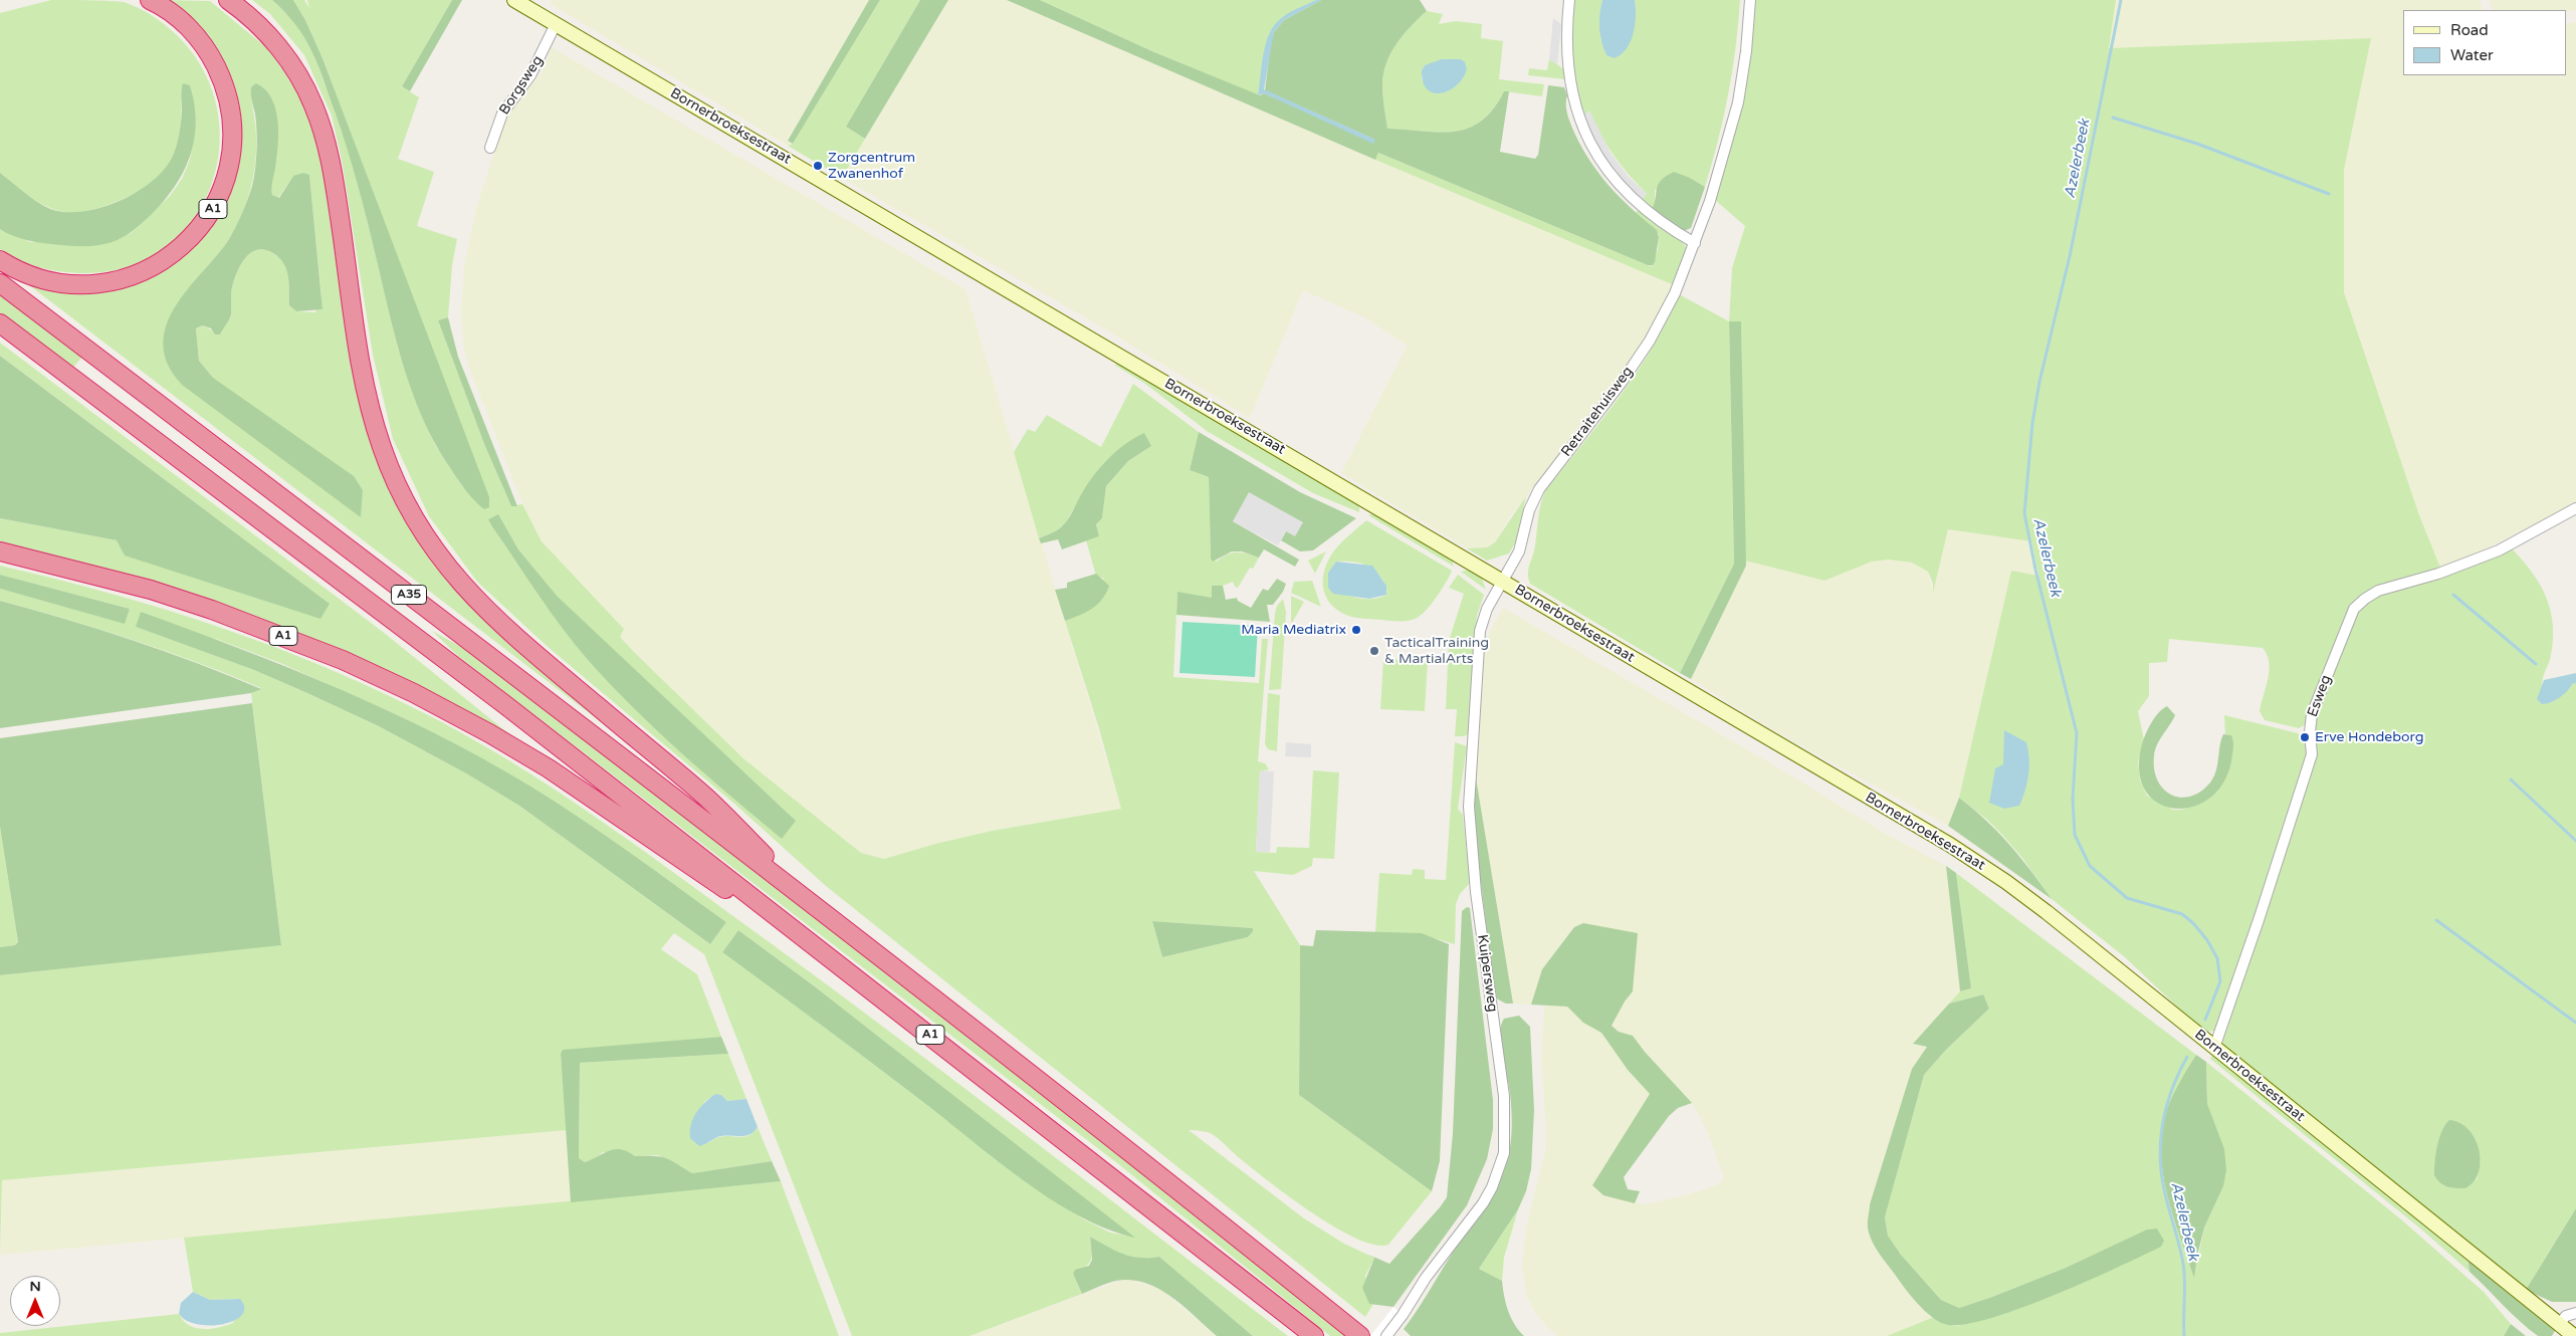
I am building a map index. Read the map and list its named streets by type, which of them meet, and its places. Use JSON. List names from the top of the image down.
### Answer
{
  "streets": {
    "highway": ["A1", "A35"],
    "main road": ["Bornerbroeksestraat"],
    "street": [
      "Borgsweg",
      "Retraitehuisweg",
      "Esweg",
      "Kuipersweg"
    ]
  },
  "crossings": [
    ["Borgsweg", "Bornerbroeksestraat"],
    ["Bornerbroeksestraat", "Retraitehuisweg"],
    ["Bornerbroeksestraat", "Esweg"],
    ["Bornerbroeksestraat", "Kuipersweg"],
    ["A1", "A35"],
    ["Retraitehuisweg", "Kuipersweg"]
  ],
  "water": ["Azelerbeek"],
  "places": [
    "Zorgcentrum Zwanenhof",
    "Maria Mediatrix",
    "TacticalTraining & MartialArts",
    "Erve Hondeborg"
  ],
  "legend": ["Road", "Water"],
  "north": "top"
}
